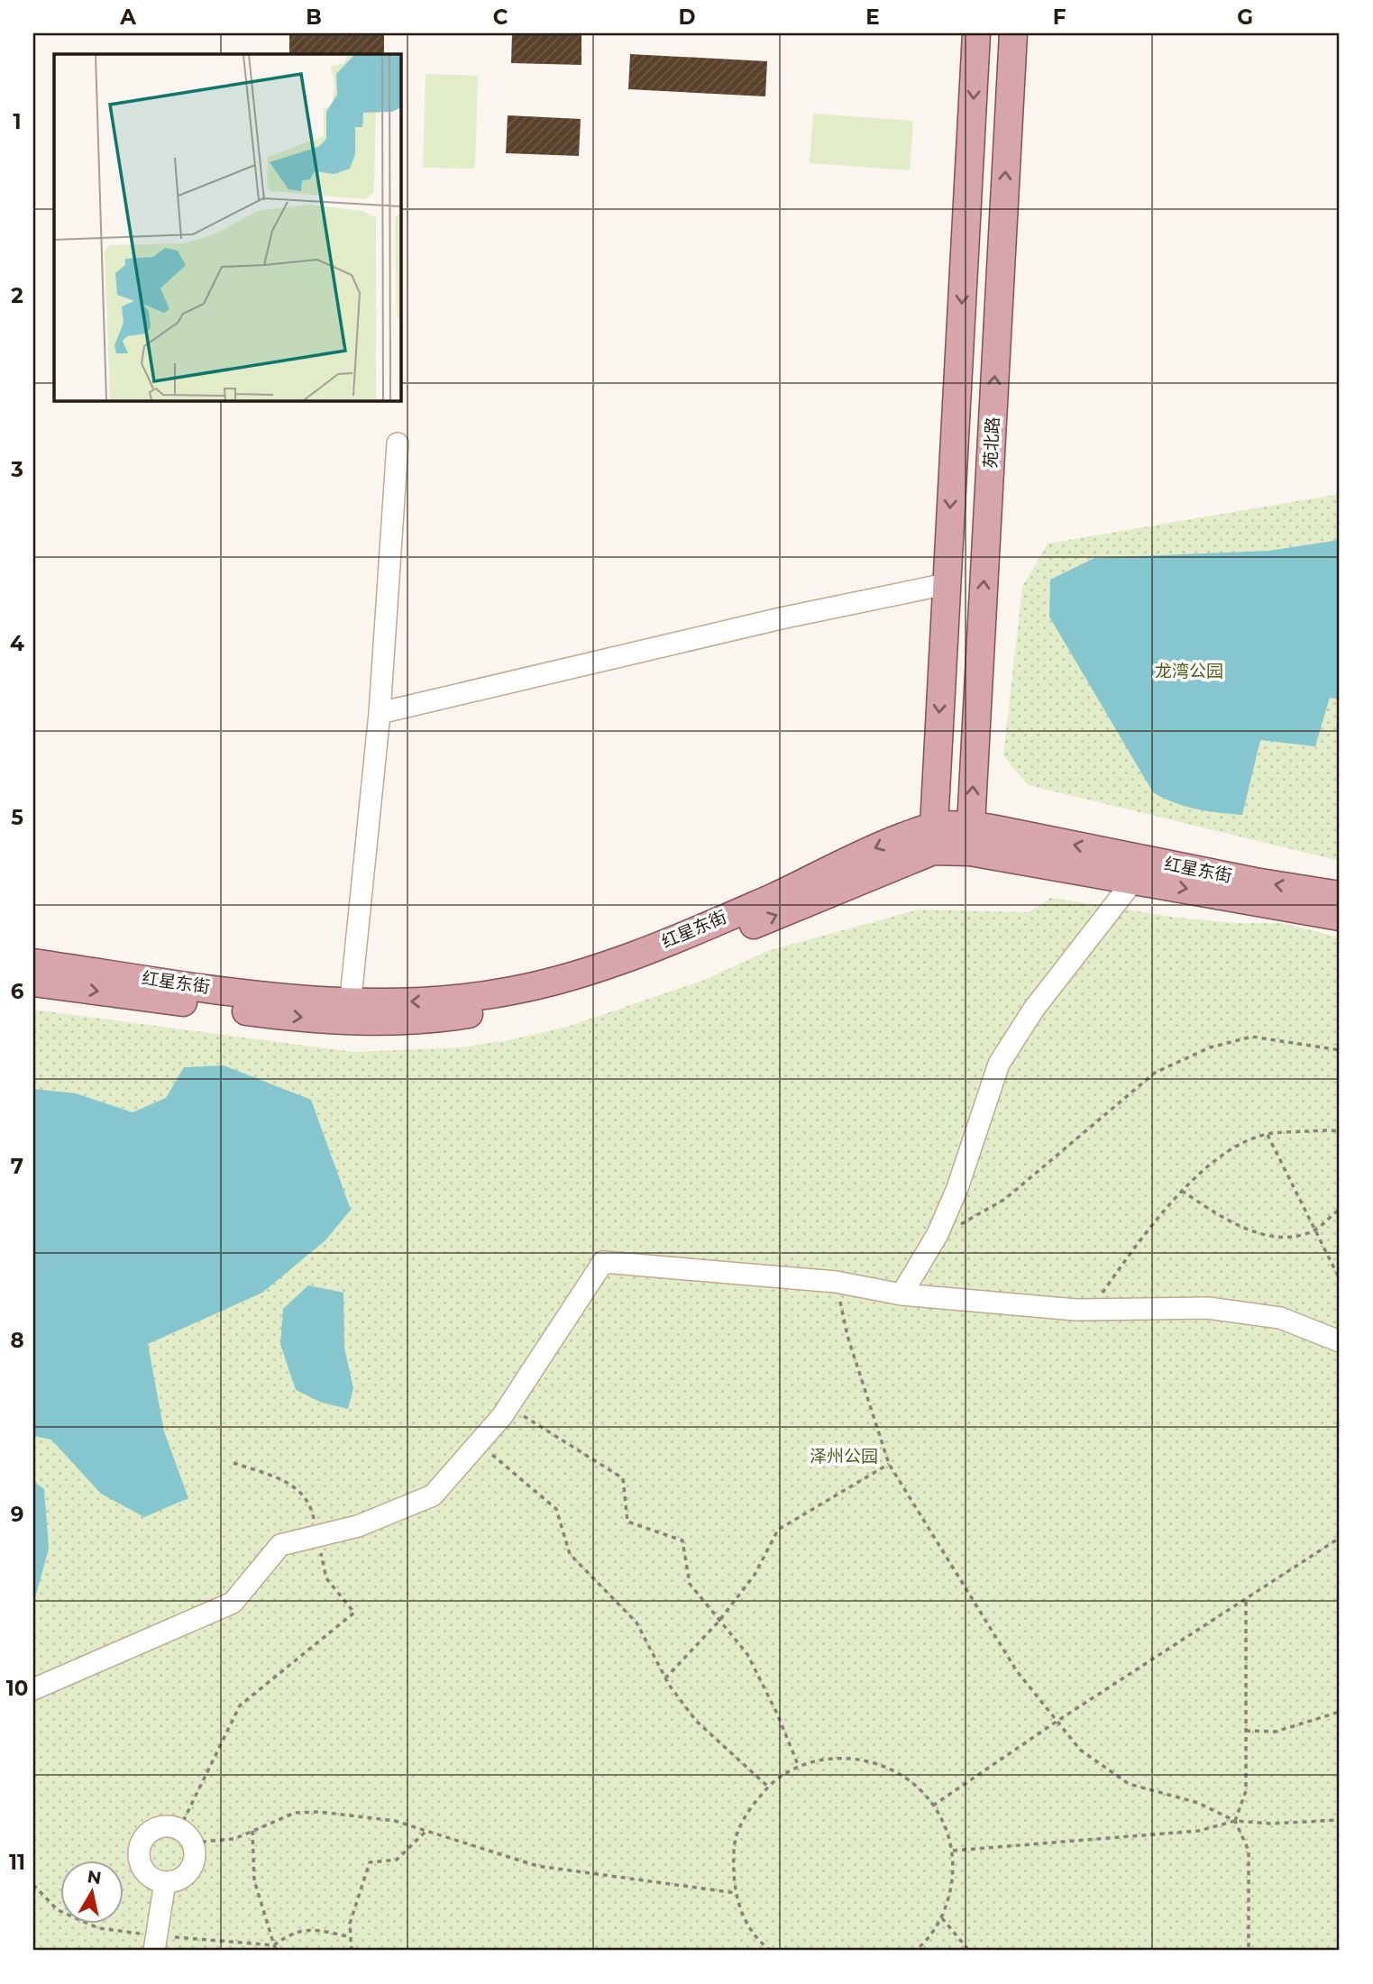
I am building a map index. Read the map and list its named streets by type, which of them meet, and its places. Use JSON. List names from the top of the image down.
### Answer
{
  "streets": {
    "main road": ["苑北路", "红星东街"]
  },
  "crossings": [
    ["苑北路", "红星东街"]
  ],
  "parks": ["龙湾公园", "泽州公园"],
  "north": "top",
  "grid": {
    "columns": [
      "A",
      "B",
      "C",
      "D",
      "E",
      "F",
      "G"
    ],
    "rows": [
      "1",
      "2",
      "3",
      "4",
      "5",
      "6",
      "7",
      "8",
      "9",
      "10",
      "11"
    ]
  }
}
